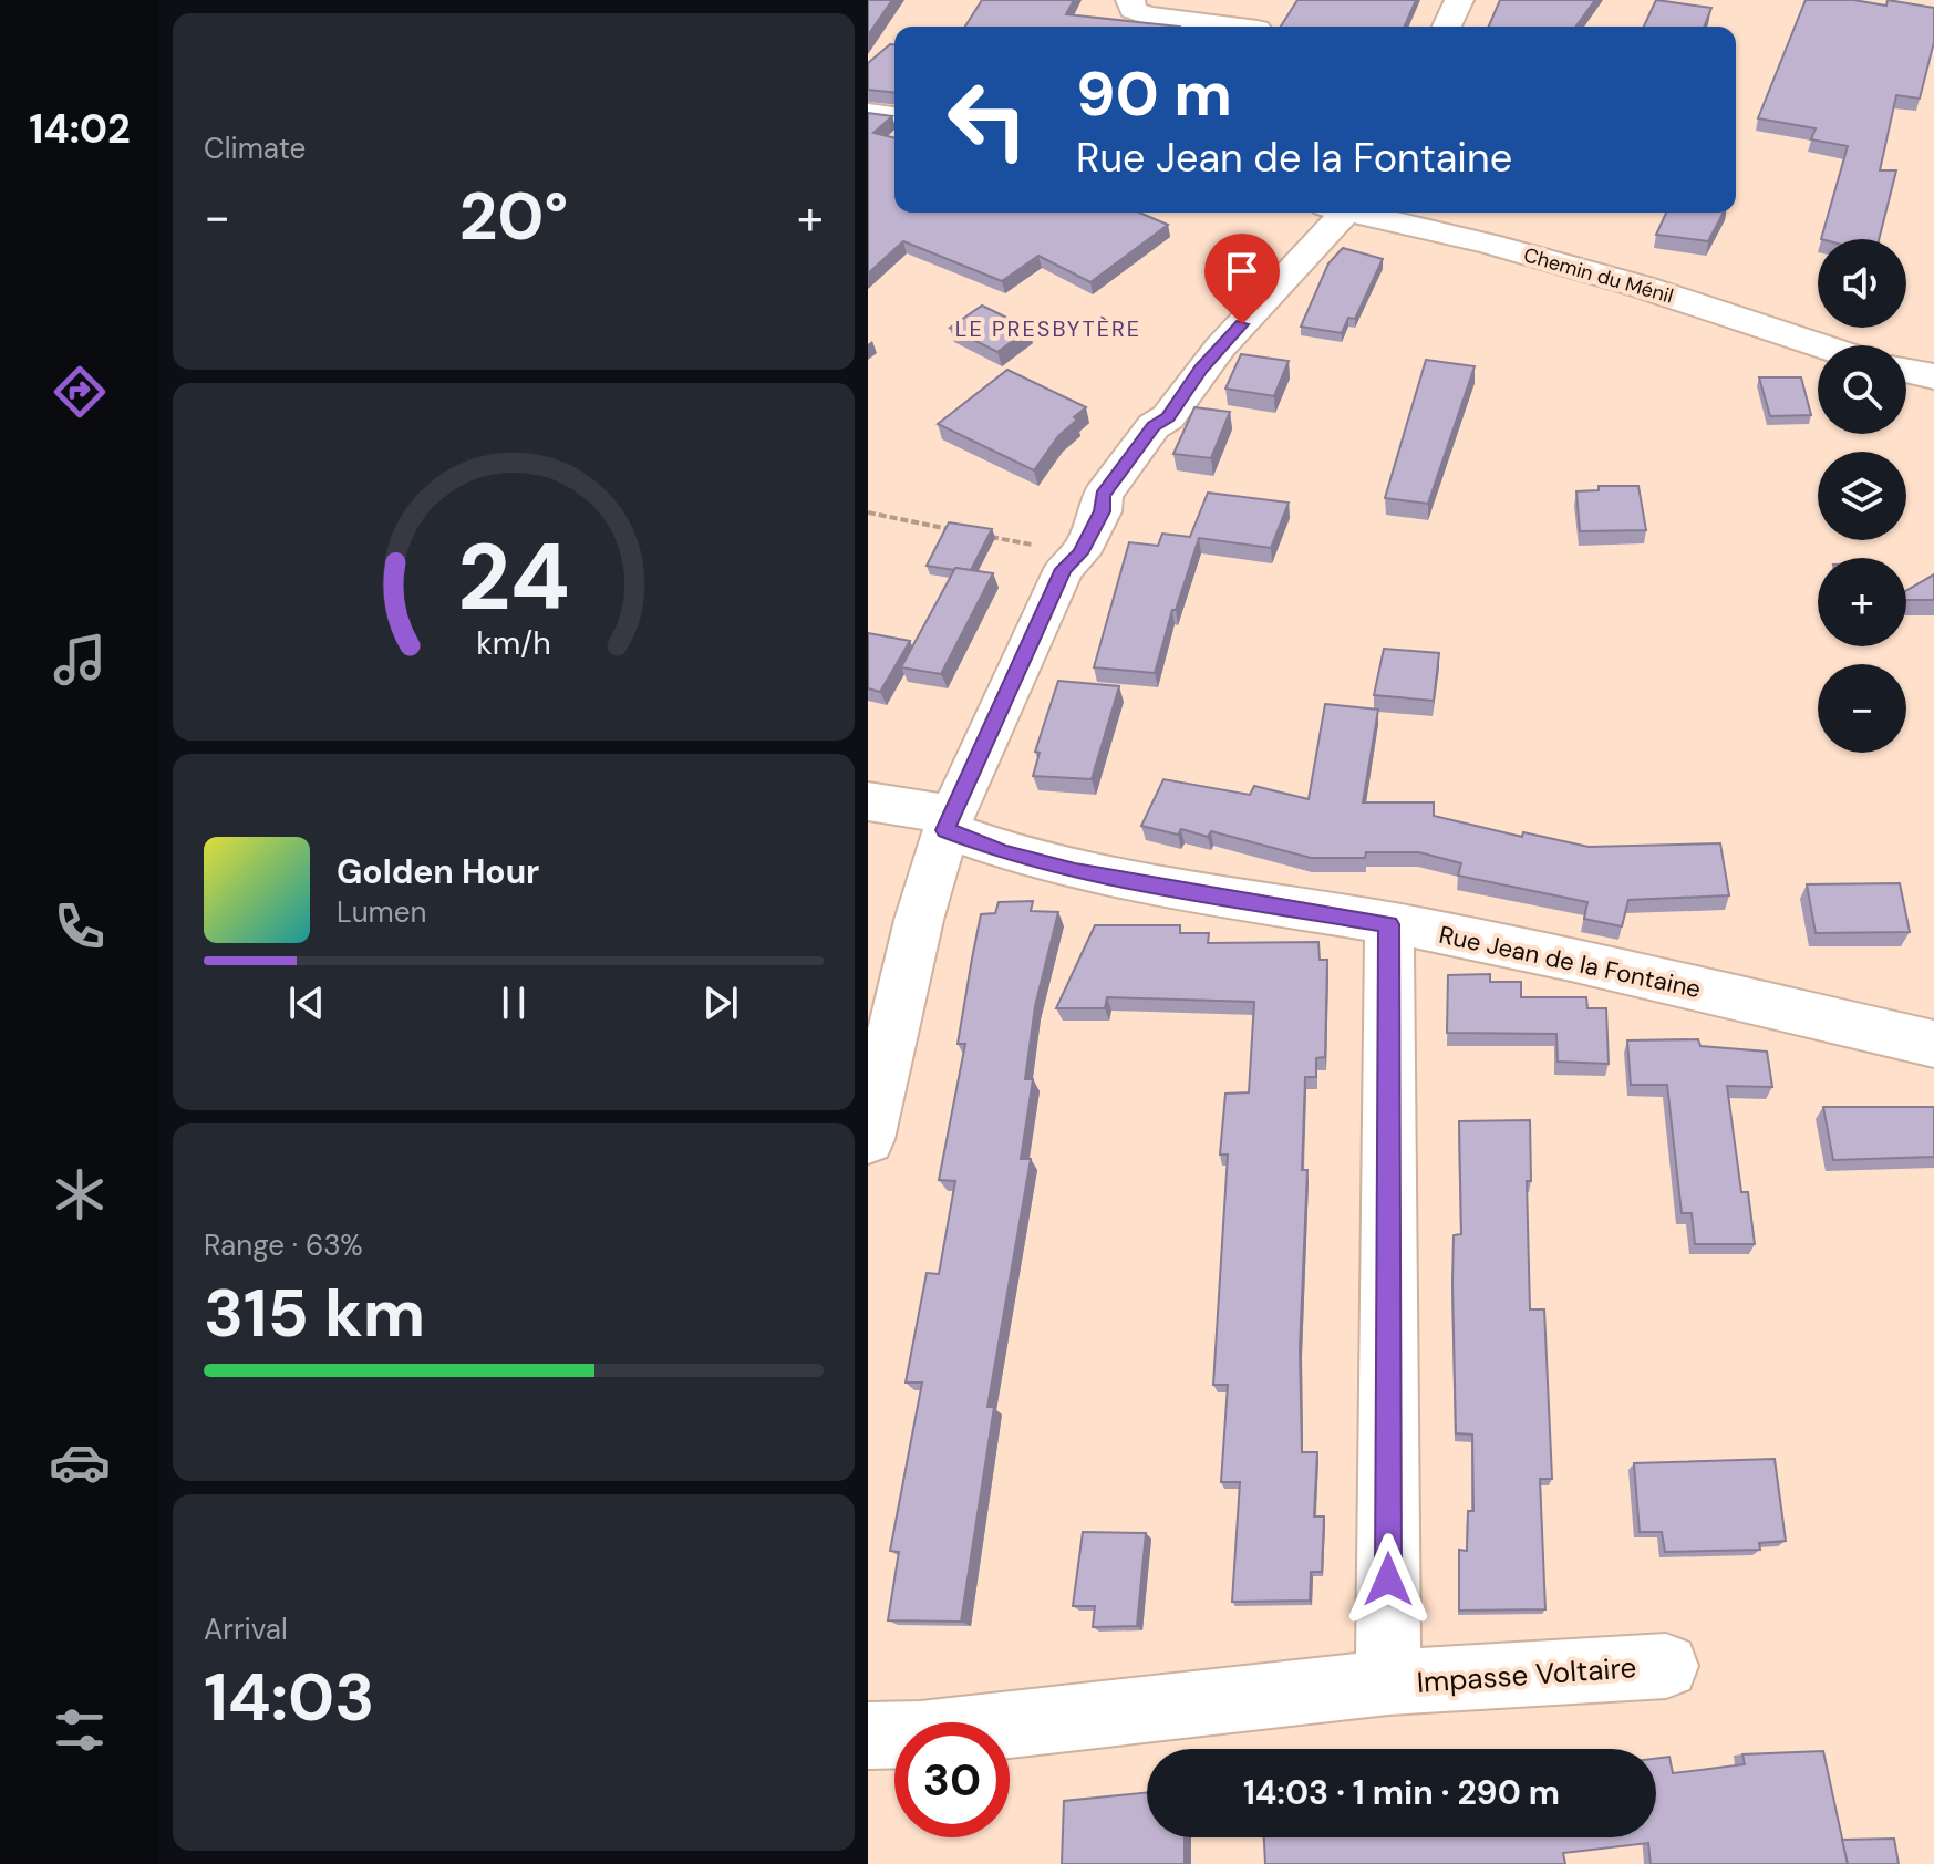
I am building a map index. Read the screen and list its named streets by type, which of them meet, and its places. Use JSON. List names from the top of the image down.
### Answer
{
  "streets": {
    "street": ["Chemin du Ménil", "Rue Jean de la Fontaine", "Impasse Voltaire"]
  },
  "districts": ["LE PRESBYTÈRE"],
  "page": {
    "tabs": "14:02",
    "tile": [
      "Climate",
      ["Range · 63%", "315 km"],
      ["Arrival", "14:03"]
    ],
    "turn": ["90 m", "Rue Jean de la Fontaine"],
    "heat": ["−", "20°", "+"],
    "map_buttons": ["+", "−"],
    "song": ["Golden Hour", "Lumen"],
    "limit": "30",
    "trip": "14:03 · 1 min · 290 m",
    "gauge": ["24", "km/h"]
  }
}
